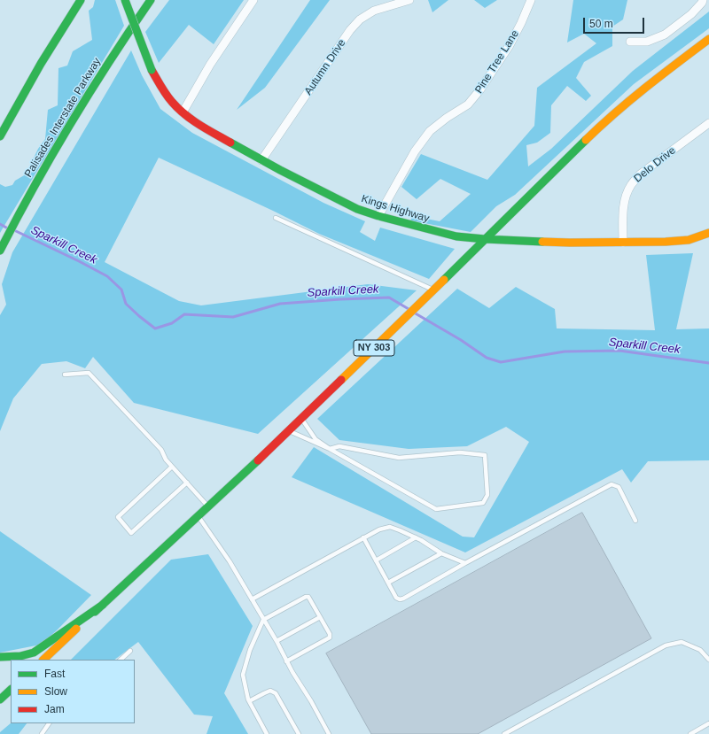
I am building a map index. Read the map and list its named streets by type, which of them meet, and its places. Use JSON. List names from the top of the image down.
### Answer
{
  "streets": {
    "main road": ["Palisades Interstate Parkway", "Kings Highway", "NY 303"],
    "street": ["Pine Tree Lane", "Autumn Drive", "Delo Drive"]
  },
  "crossings": [
    ["Pine Tree Lane", "Kings Highway"],
    ["Autumn Drive", "Kings Highway"],
    ["Delo Drive", "Kings Highway"],
    ["Kings Highway", "NY 303"]
  ],
  "water": ["Sparkill Creek"],
  "legend": ["Fast", "Slow", "Jam"],
  "scale_bar": "50 m"
}
